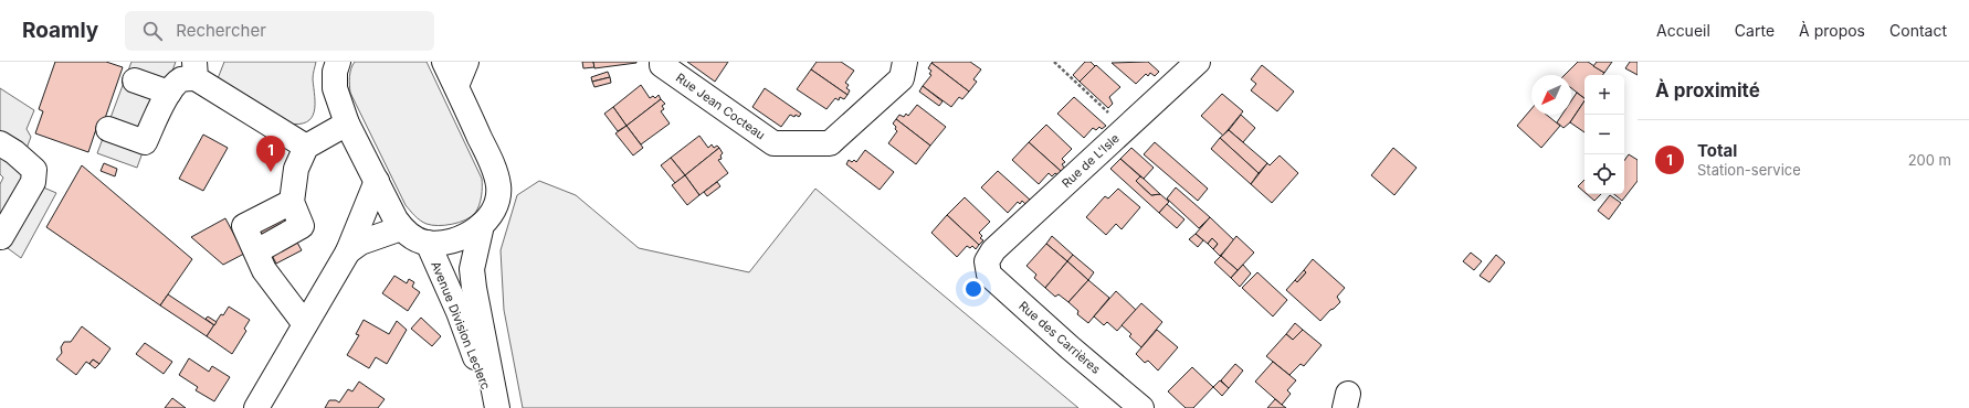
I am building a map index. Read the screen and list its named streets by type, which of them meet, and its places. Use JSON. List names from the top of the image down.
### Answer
{
  "streets": {
    "street": [
      "Rue Jean Cocteau",
      "Rue de L'Isle",
      "Avenue Division Leclerc",
      "Rue des Carrières"
    ]
  },
  "crossings": [
    ["Rue de L'Isle", "Rue des Carrières"]
  ],
  "north": "bottom left",
  "page": {
    "header": "Roamly",
    "search": "Rechercher",
    "nav": [
      "Accueil",
      "Carte",
      "À propos",
      "Contact"
    ],
    "heading": "À proximité",
    "map_buttons": ["+", "−"],
    "list": [
      {
        "mark": "1",
        "name": "Total",
        "note": "Station-service",
        "value": "200 m"
      }
    ],
    "pins": "1"
  }
}
